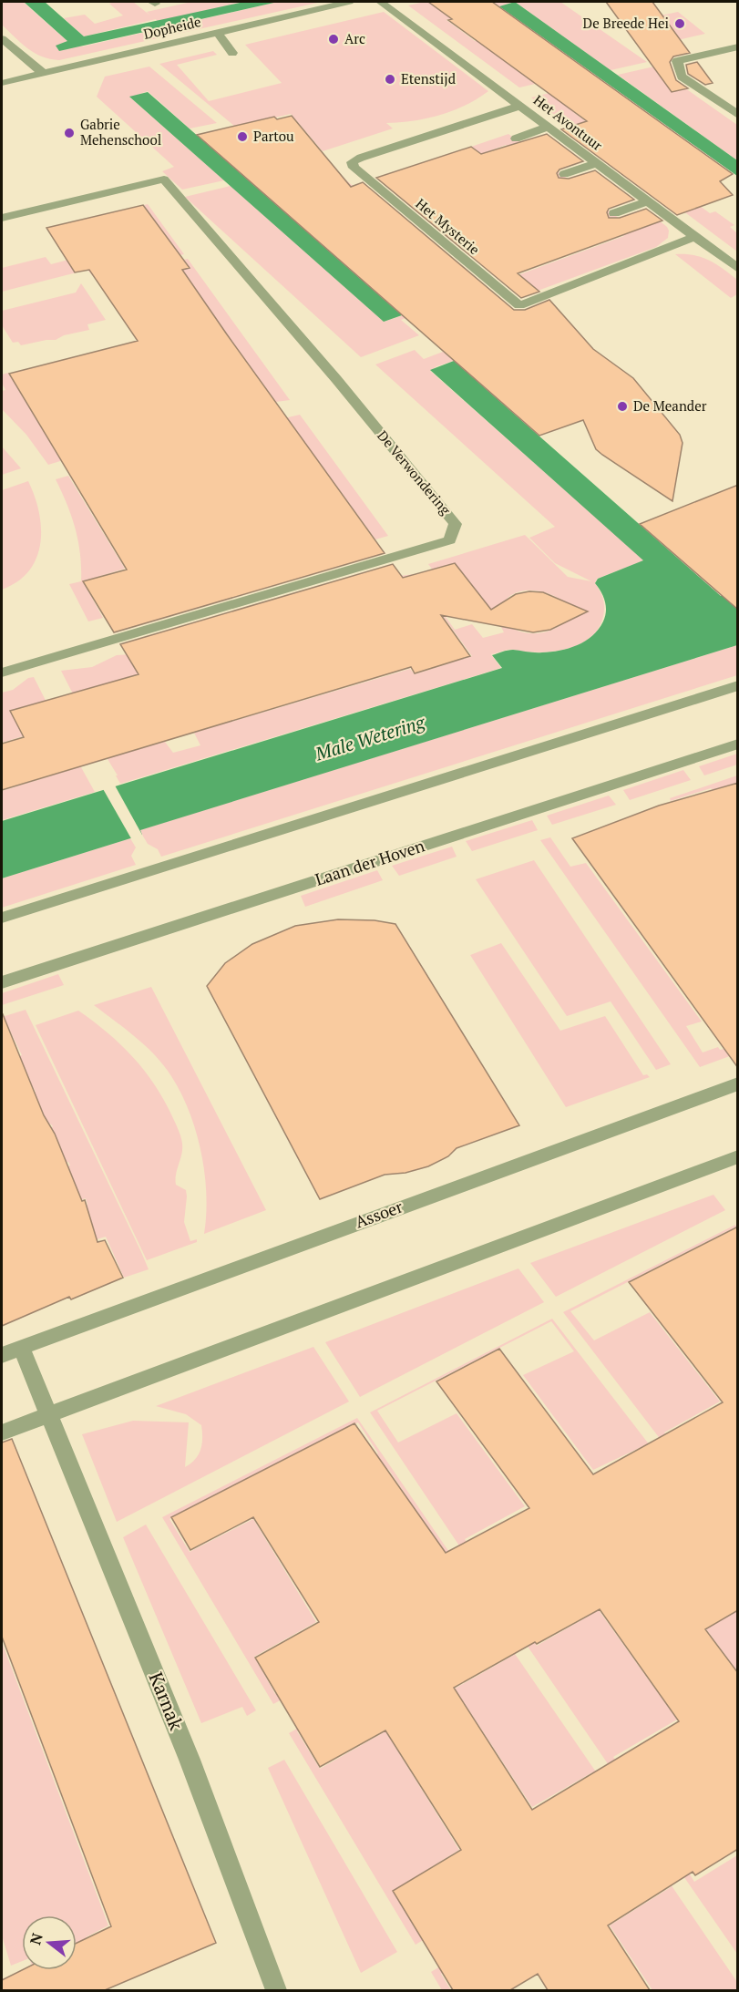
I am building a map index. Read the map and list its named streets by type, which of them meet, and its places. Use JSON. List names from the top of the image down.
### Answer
{
  "streets": {
    "street": [
      "Dopheide",
      "Het Avontuur",
      "Het Mysterie",
      "De Verwondering",
      "Laan der Hoven",
      "Assoer",
      "Karnak"
    ]
  },
  "crossings": [
    ["Het Avontuur", "Het Mysterie"]
  ],
  "water": ["Male Wetering"],
  "places": [
    "De Breede Hei",
    "Arc",
    "Etenstijd",
    "Gabrie Mehenschool",
    "Partou",
    "De Meander"
  ],
  "north": "left"
}
